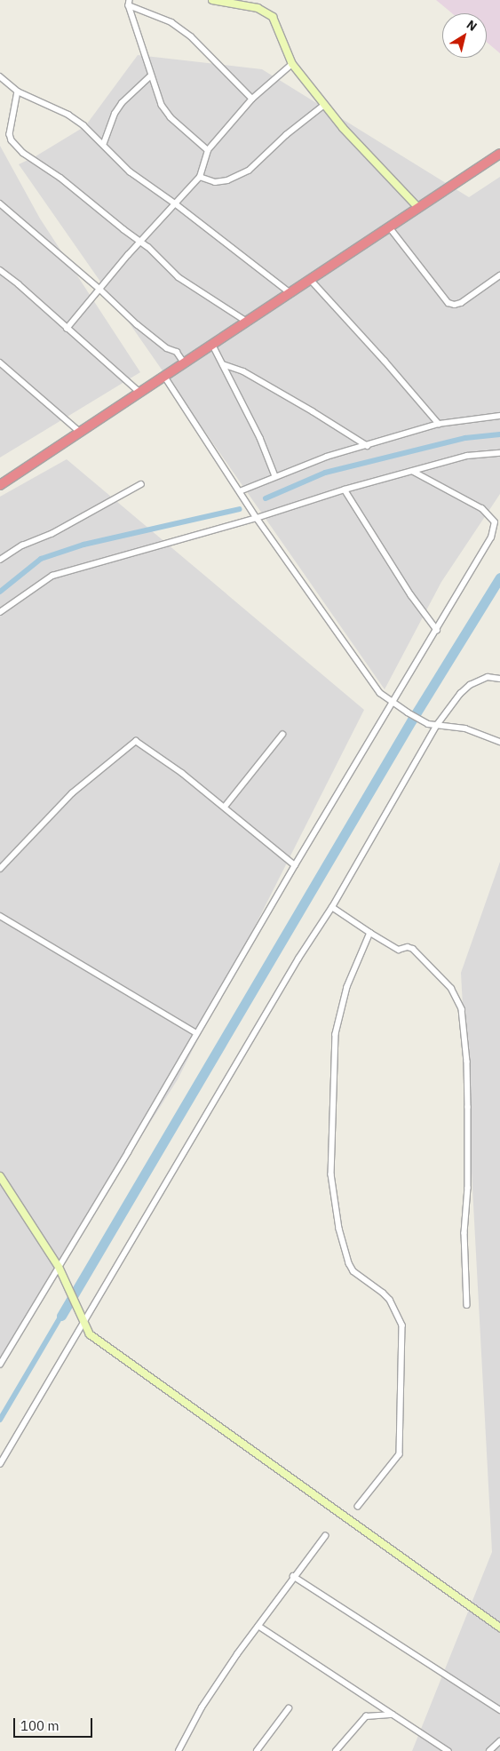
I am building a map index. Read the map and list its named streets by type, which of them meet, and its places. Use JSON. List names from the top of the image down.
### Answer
{
  "scale_bar": "100 m",
  "north": "top right"
}
